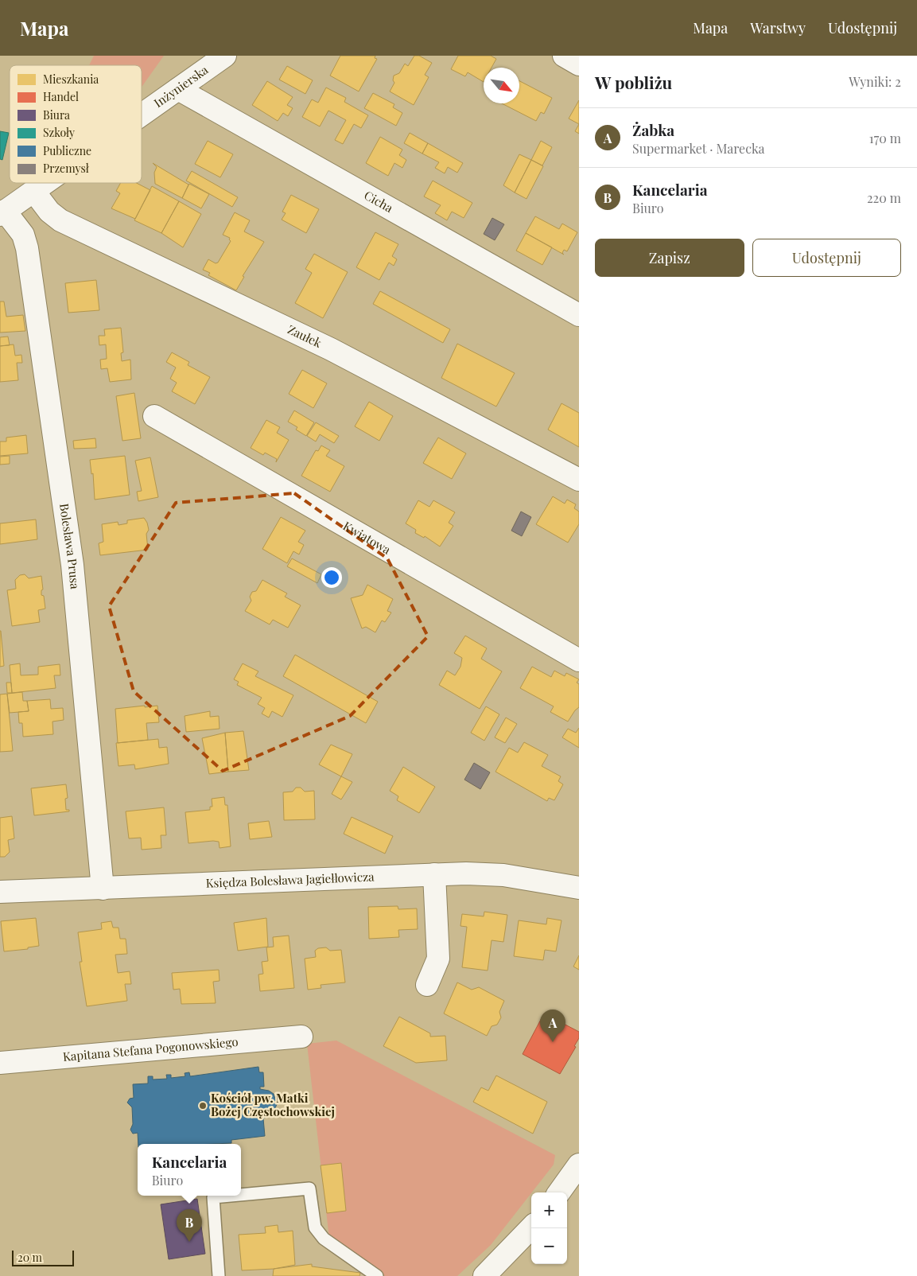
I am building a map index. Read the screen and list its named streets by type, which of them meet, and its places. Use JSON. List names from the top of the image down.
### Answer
{
  "streets": {
    "street": [
      "Inżynierska",
      "Cicha",
      "Zaułek",
      "Kwiatowa",
      "Bolesława Prusa",
      "Księdza Bolesława Jagiełłowicza",
      "Kapitana Stefana Pogonowskiego"
    ]
  },
  "crossings": [
    ["Inżynierska", "Cicha"],
    ["Inżynierska", "Zaułek"],
    ["Inżynierska", "Bolesława Prusa"],
    ["Bolesława Prusa", "Księdza Bolesława Jagiełłowicza"]
  ],
  "places": ["Kościół pw. Matki Bożej Częstochowskiej"],
  "legend": [
    "Mieszkania",
    "Handel",
    "Biura",
    "Szkoły",
    "Publiczne",
    "Przemysł"
  ],
  "scale_bar": "20 m",
  "north": "bottom right",
  "page": {
    "header": "Mapa",
    "nav": ["Mapa", "Warstwy", "Udostępnij"],
    "heading": ["W pobliżu", "Wyniki: 2"],
    "list": [
      {
        "mark": "A",
        "name": "Żabka",
        "note": "Supermarket · Marecka",
        "value": "170 m"
      },
      {
        "mark": "B",
        "name": "Kancelaria",
        "note": "Biuro",
        "value": "220 m"
      }
    ],
    "buttons": ["Zapisz", "Udostępnij"],
    "pins": ["A", "B"],
    "popup": ["Kancelaria", "Biuro"],
    "map_buttons": ["+", "−"],
    "scale": "20 m"
  }
}
